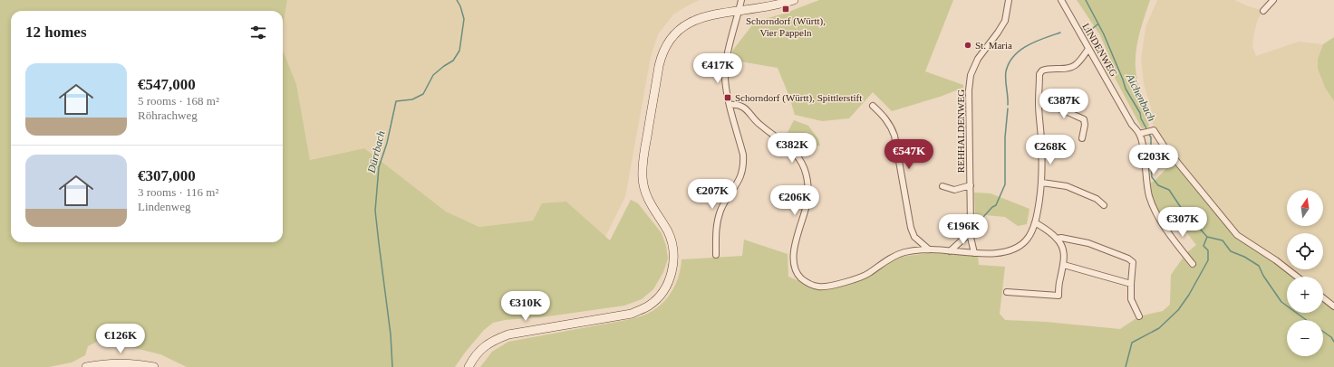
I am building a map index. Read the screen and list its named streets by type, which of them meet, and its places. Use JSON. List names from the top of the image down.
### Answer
{
  "streets": {
    "street": ["LINDENWEG", "REHHALDENWEG"]
  },
  "water": ["Aichenbach", "Dürrbach"],
  "places": {
    "transit": ["Schorndorf (Württ), Vier Pappeln", "Schorndorf (Württ), Spittlerstift"],
    "other": ["St. Maria"]
  },
  "north": "top",
  "page": {
    "heading": "12 homes",
    "price": [
      "€417K",
      "€387K",
      "€382K",
      "€268K",
      "€547K",
      "€203K",
      "€207K",
      "€206K",
      "€307K",
      "€196K",
      "€310K",
      "€126K"
    ],
    "list": [
      {
        "name": "€547,000",
        "note": "5 rooms · 168 m² · Röhrachweg"
      },
      {
        "name": "€307,000",
        "note": "3 rooms · 116 m² · Lindenweg"
      }
    ],
    "map_buttons": ["+", "−"]
  }
}
